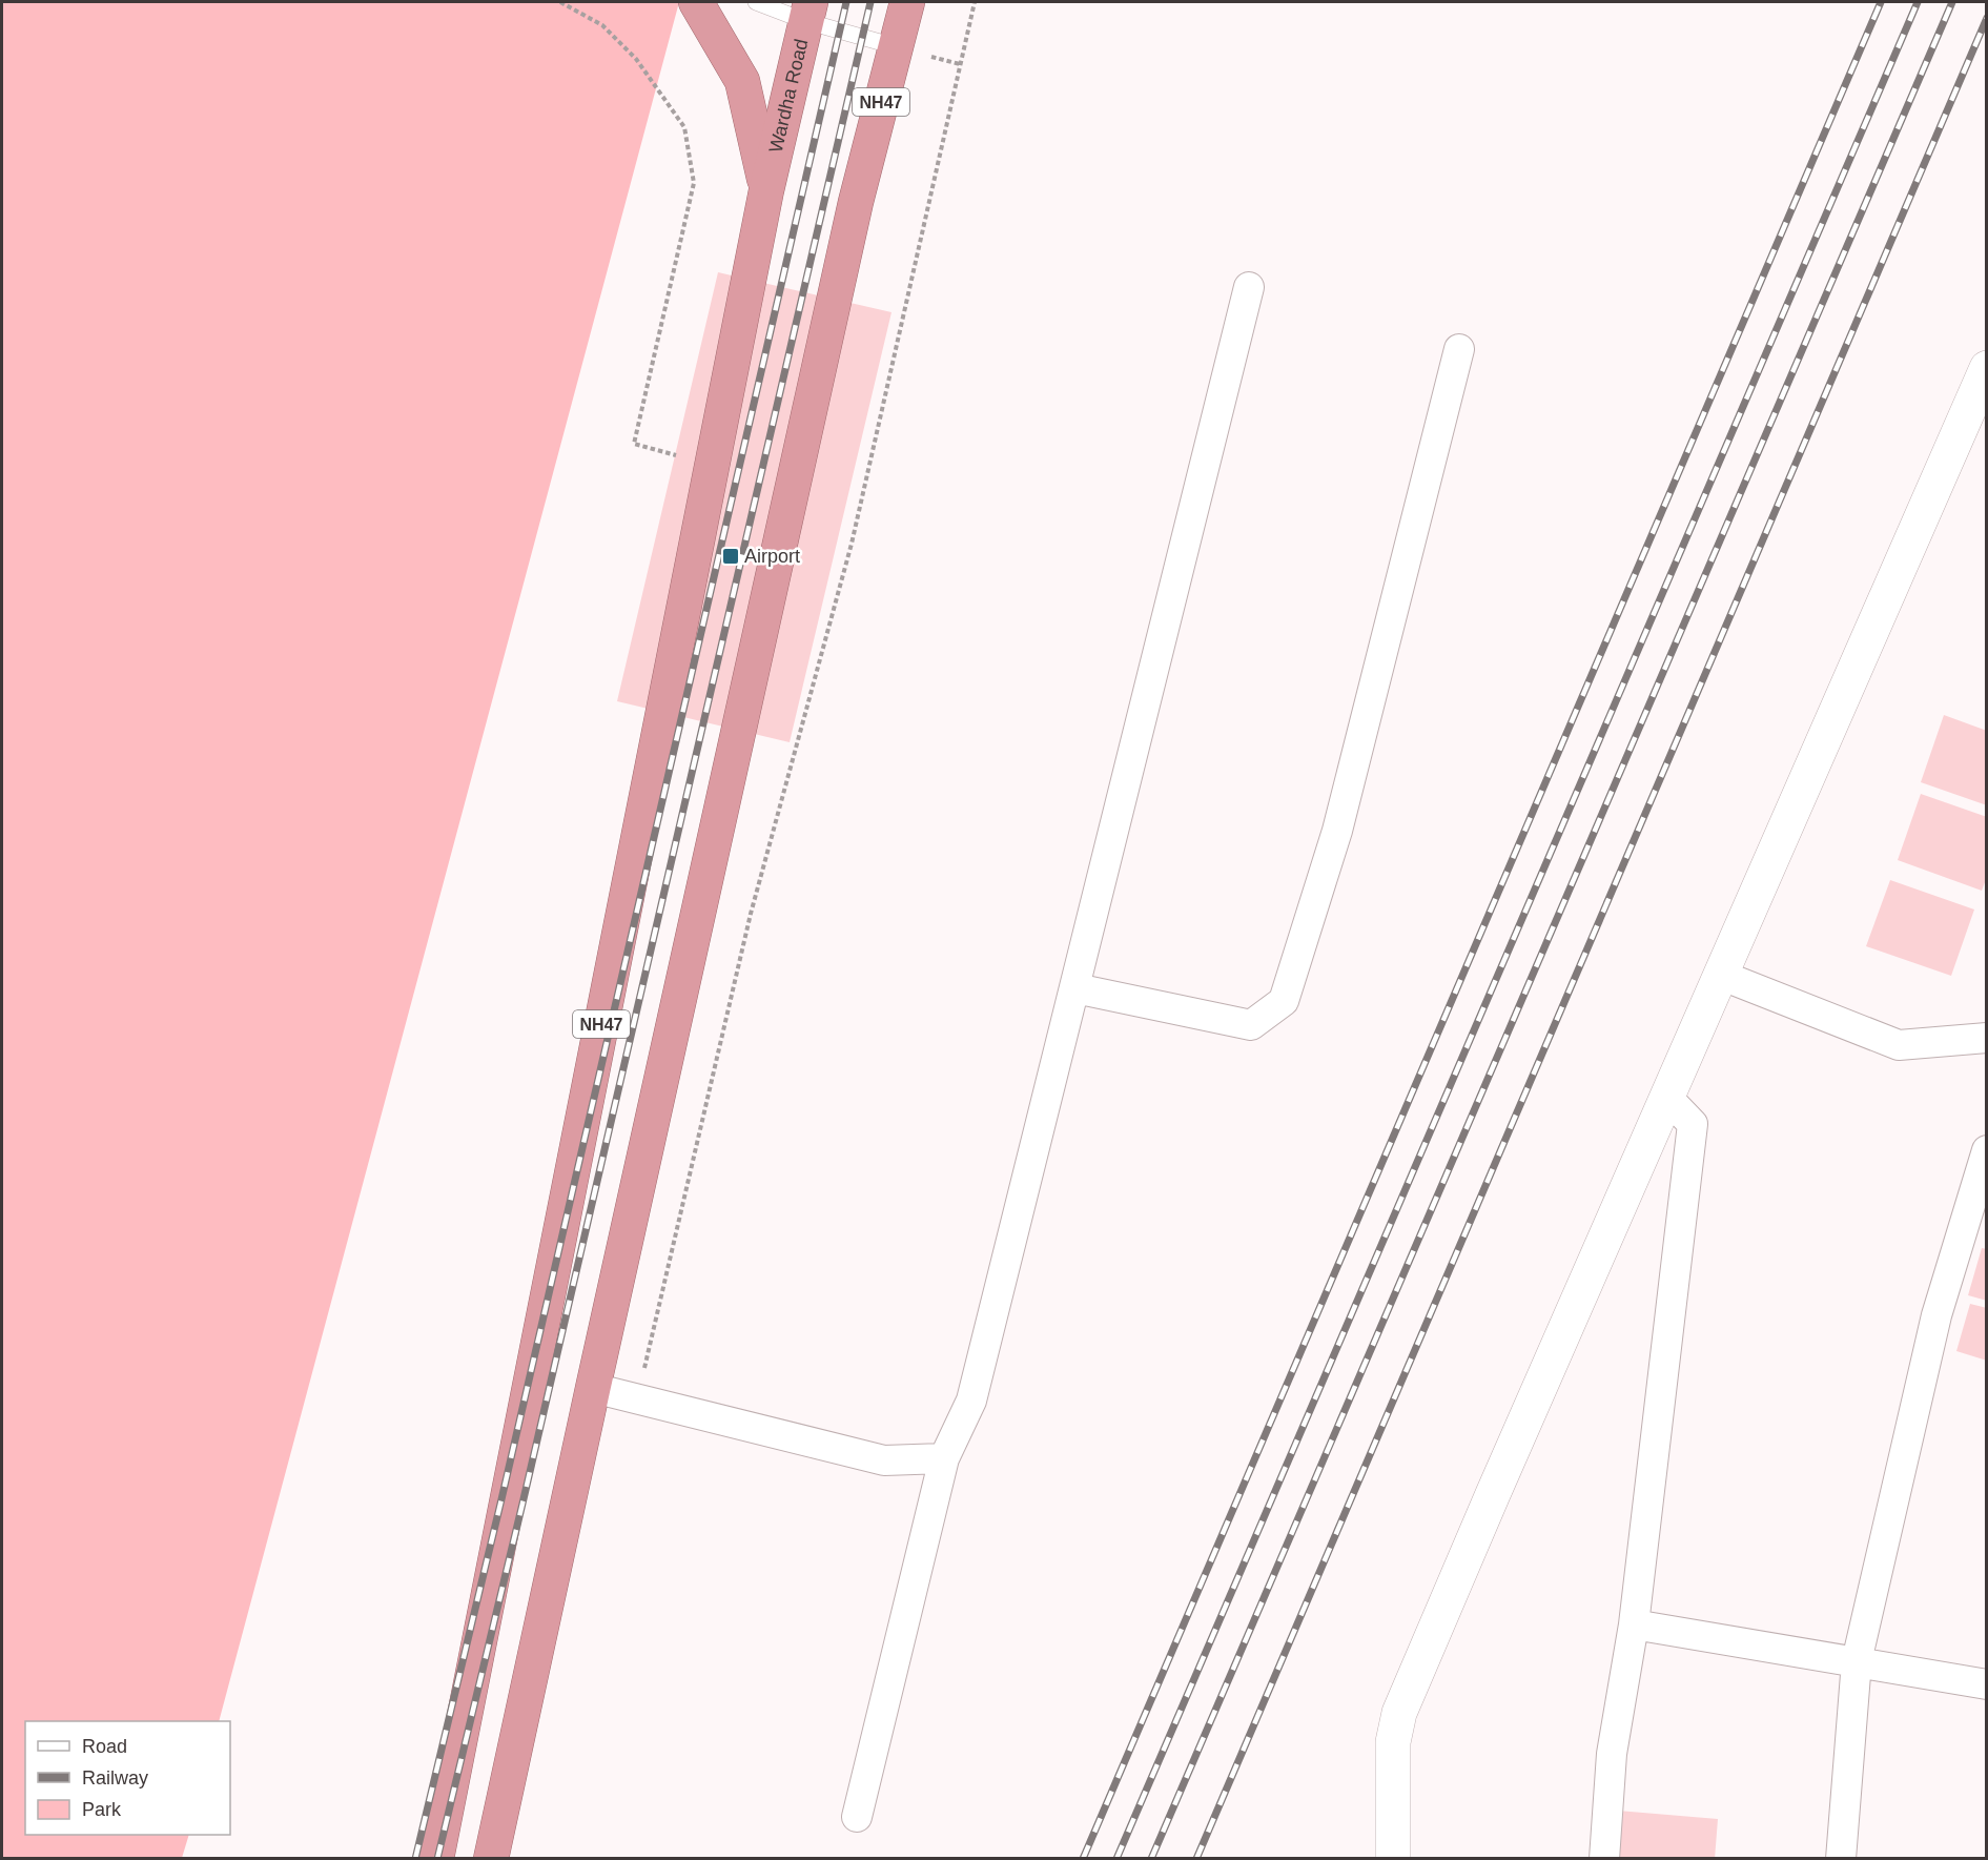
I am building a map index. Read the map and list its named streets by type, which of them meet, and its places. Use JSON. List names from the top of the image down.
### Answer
{
  "streets": {
    "highway": ["Wardha Road", "NH47"]
  },
  "crossings": [
    ["Wardha Road", "NH47"]
  ],
  "places": {
    "transit": ["Airport"]
  },
  "legend": ["Road", "Railway", "Park"]
}
